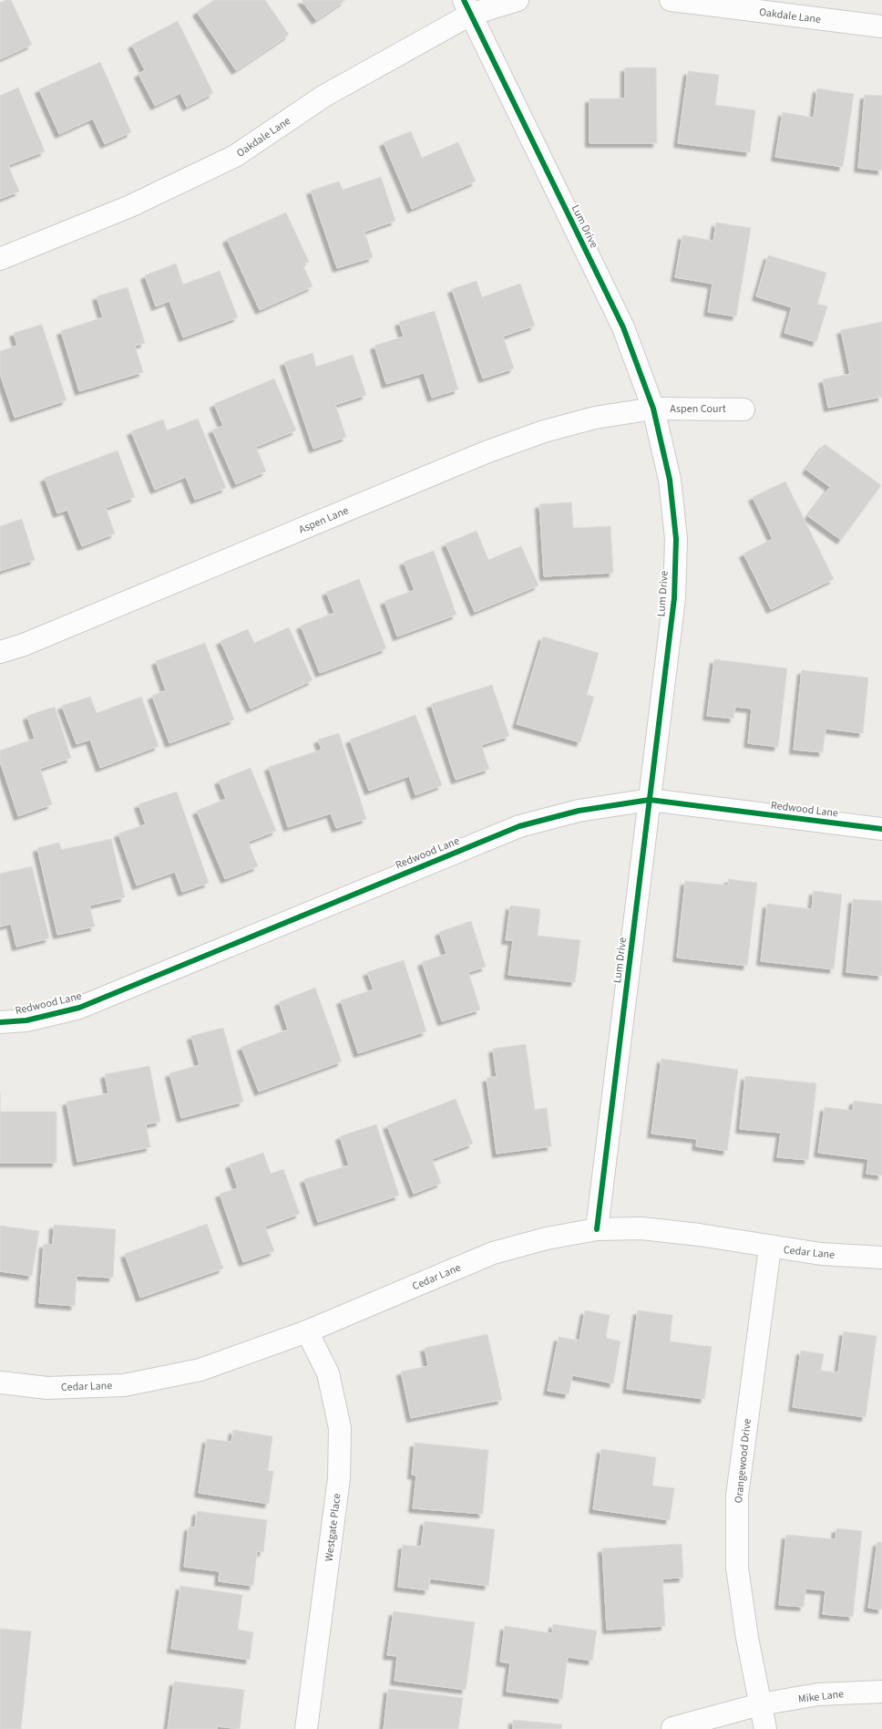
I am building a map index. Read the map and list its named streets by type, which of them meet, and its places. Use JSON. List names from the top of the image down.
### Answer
{
  "streets": {
    "street": [
      "Oakdale Lane",
      "Lum Drive",
      "Aspen Court",
      "Aspen Lane",
      "Redwood Lane",
      "Cedar Lane",
      "Orangewood Drive",
      "Westgate Place",
      "Mike Lane"
    ]
  },
  "crossings": [
    ["Oakdale Lane", "Lum Drive"],
    ["Lum Drive", "Aspen Court"],
    ["Lum Drive", "Aspen Lane"],
    ["Lum Drive", "Redwood Lane"],
    ["Lum Drive", "Cedar Lane"],
    ["Aspen Court", "Aspen Lane"],
    ["Cedar Lane", "Orangewood Drive"],
    ["Cedar Lane", "Westgate Place"],
    ["Orangewood Drive", "Mike Lane"]
  ]
}
